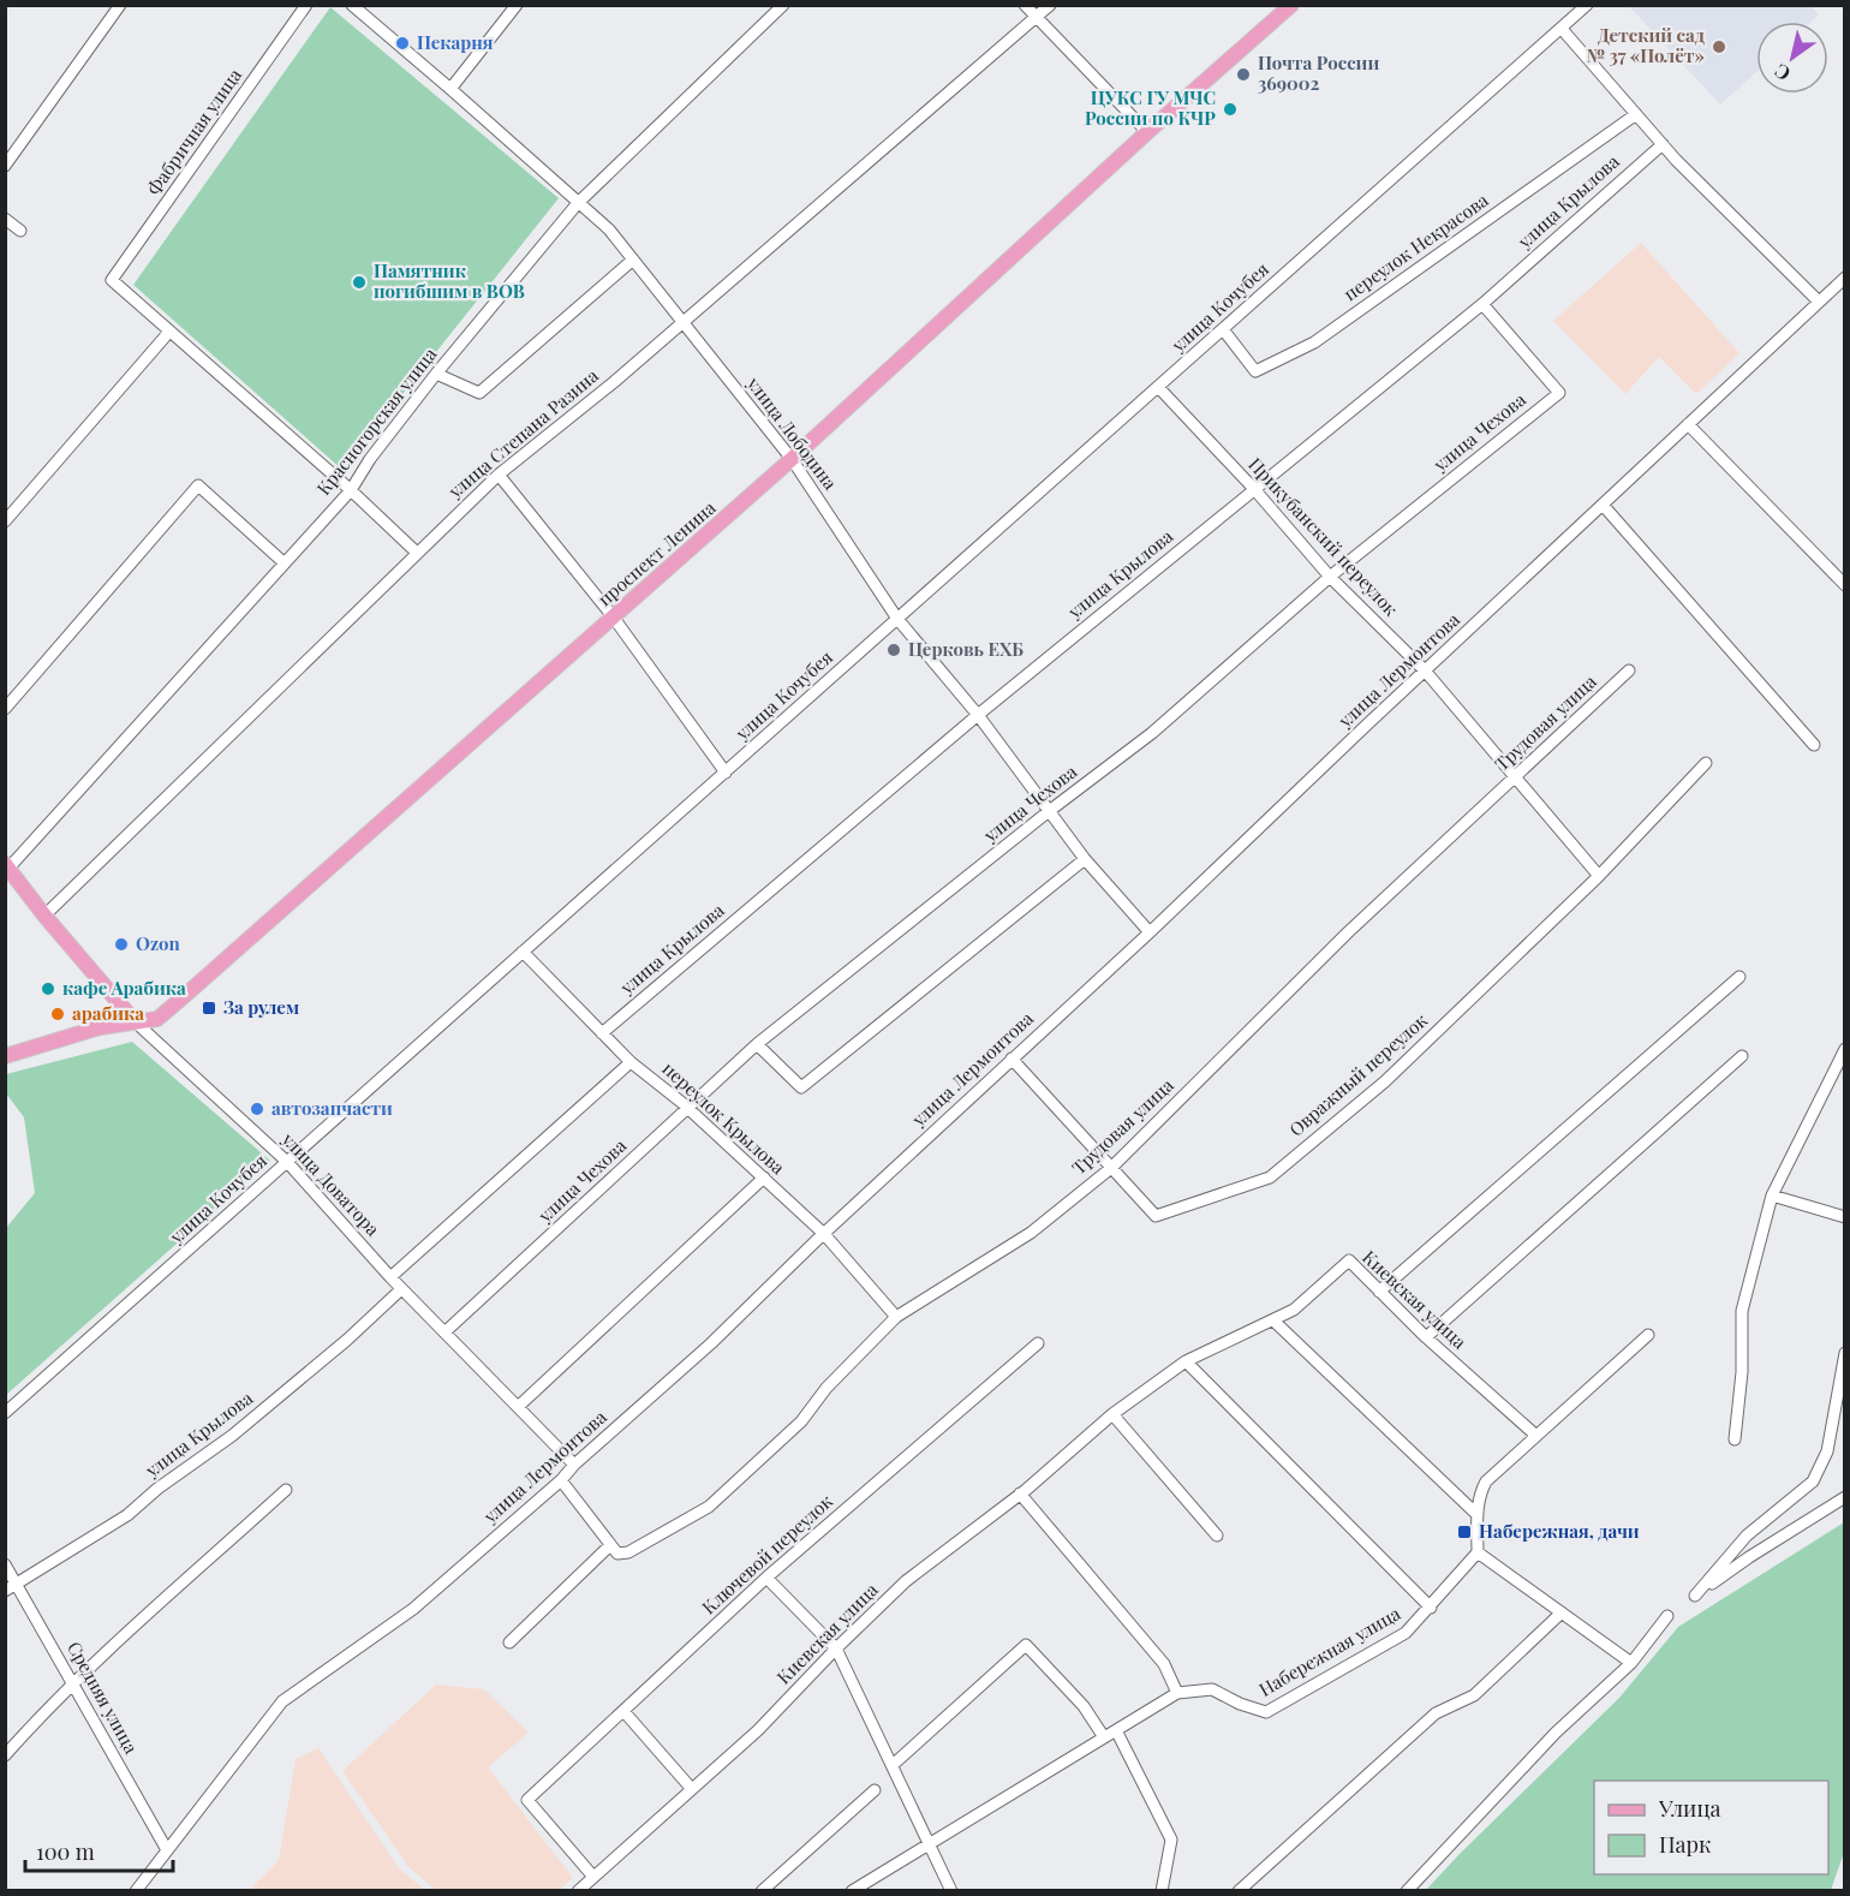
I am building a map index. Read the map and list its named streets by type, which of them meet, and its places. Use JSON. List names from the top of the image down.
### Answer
{
  "streets": {
    "main road": ["проспект Ленина", "улица Доватора"],
    "street": [
      "Фабричная улица",
      "улица Крылова",
      "переулок Некрасова",
      "улица Кочубея",
      "Красногорская улица",
      "улица Чехова",
      "улица Степана Разина",
      "улица Лободина",
      "Прикубанский переулок",
      "улица Лермонтова",
      "Трудовая улица",
      "Овражный переулок",
      "переулок Крылова",
      "Киевская улица",
      "Ключевой переулок",
      "Набережная улица",
      "Средняя улица"
    ]
  },
  "crossings": [
    ["улица Крылова", "улица Чехова"],
    ["улица Крылова", "улица Лободина"],
    ["улица Крылова", "Прикубанский переулок"],
    ["улица Крылова", "переулок Крылова"],
    ["улица Крылова", "улица Доватора"],
    ["улица Крылова", "Средняя улица"],
    ["переулок Некрасова", "улица Кочубея"],
    ["улица Кочубея", "улица Лободина"],
    ["улица Кочубея", "Прикубанский переулок"],
    ["улица Кочубея", "переулок Крылова"],
    ["улица Кочубея", "улица Доватора"],
    ["Красногорская улица", "улица Лободина"],
    ["Красногорская улица", "улица Доватора"],
    ["улица Чехова", "улица Лободина"],
    ["улица Чехова", "Прикубанский переулок"],
    ["улица Чехова", "переулок Крылова"],
    ["улица Чехова", "улица Доватора"],
    ["улица Степана Разина", "улица Лободина"],
    ["улица Степана Разина", "улица Доватора"],
    ["улица Лободина", "проспект Ленина"],
    ["улица Лободина", "улица Лермонтова"],
    ["Прикубанский переулок", "улица Лермонтова"],
    ["Прикубанский переулок", "Трудовая улица"],
    ["Прикубанский переулок", "Овражный переулок"],
    ["проспект Ленина", "улица Доватора"],
    ["улица Лермонтова", "Овражный переулок"],
    ["улица Лермонтова", "переулок Крылова"],
    ["улица Лермонтова", "улица Доватора"],
    ["улица Лермонтова", "Средняя улица"],
    ["Трудовая улица", "Овражный переулок"],
    ["Трудовая улица", "переулок Крылова"],
    ["Киевская улица", "Ключевой переулок"]
  ],
  "places": {
    "other": [
      "Пекарня",
      "Детский сад № 37 «Полёт»",
      "Почта России 369002",
      "ЦУКС ГУ МЧС России по КЧР",
      "Памятник погибшим в ВОВ",
      "Церковь ЕХБ",
      "Ozon",
      "кафе Арабика",
      "арабика",
      "автозапчасти"
    ],
    "transit": ["За рулем", "Набережная, дачи"]
  },
  "legend": ["Улица", "Парк"],
  "scale_bar": "100 m",
  "north": "bottom left"
}
